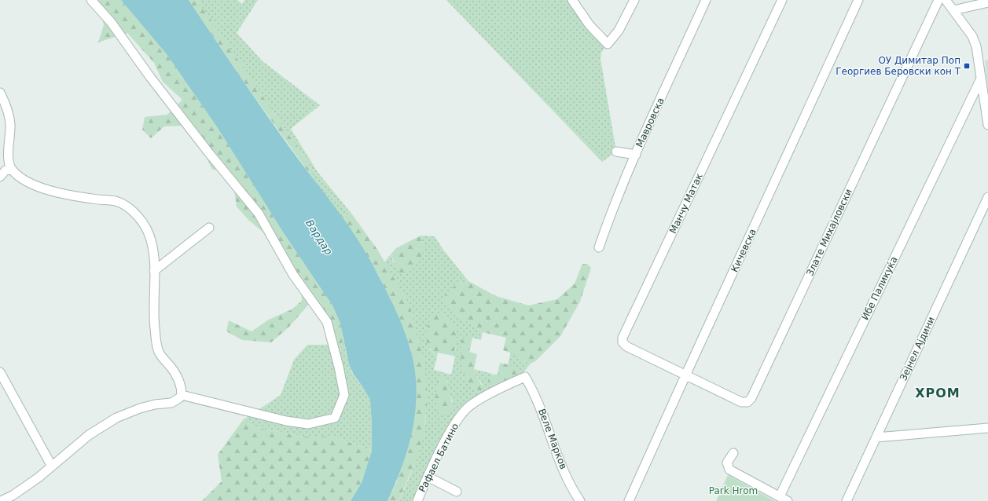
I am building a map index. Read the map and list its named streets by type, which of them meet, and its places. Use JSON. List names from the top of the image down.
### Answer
{
  "streets": {
    "street": [
      "Мавровска",
      "Манчу Матак",
      "Злате Михајловски",
      "Кичевска",
      "Ибе Паликуќа",
      "Зејнел Ајдини",
      "Веле Марков",
      "Рафаел Батино"
    ]
  },
  "crossings": [
    ["Манчу Матак", "Злате Михајловски"],
    ["Манчу Матак", "Кичевска"],
    ["Злате Михајловски", "Кичевска"],
    ["Веле Марков", "Рафаел Батино"]
  ],
  "districts": ["ХРОМ"],
  "water": ["Вардар"],
  "parks": ["Park Hrom"],
  "places": {
    "transit": ["ОУ Димитар Поп Георгиев Беровски кон Т"]
  }
}
